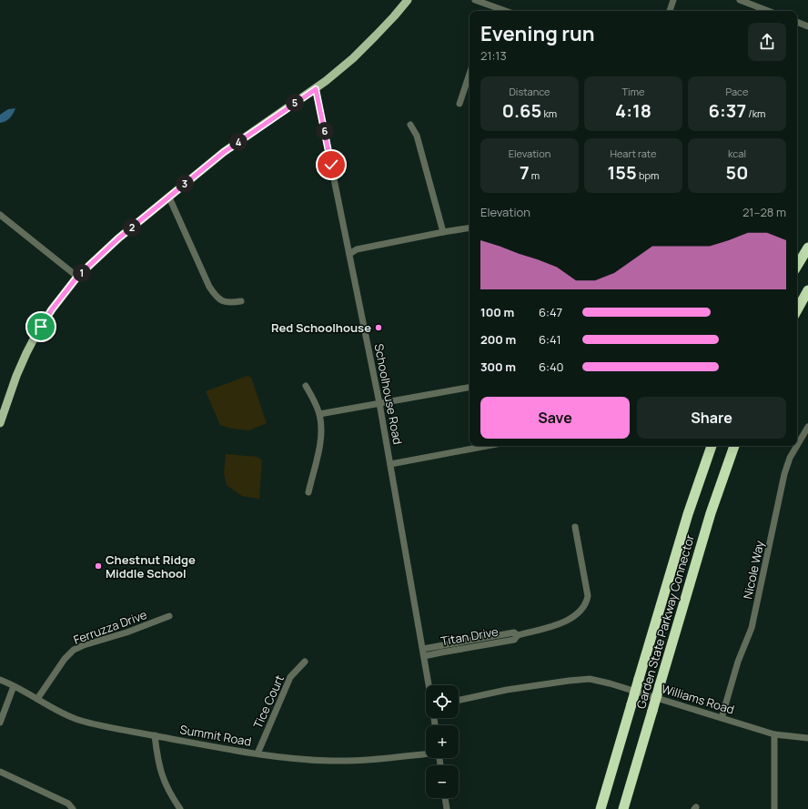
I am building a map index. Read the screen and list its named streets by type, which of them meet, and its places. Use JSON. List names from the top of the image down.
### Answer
{
  "streets": {
    "highway": ["Garden State Parkway Connector"],
    "street": [
      "Schoolhouse Road",
      "Nicole Way",
      "Ferruzza Drive",
      "Titan Drive",
      "Williams Road",
      "Tice Court",
      "Summit Road"
    ]
  },
  "crossings": [
    ["Schoolhouse Road", "Titan Drive"],
    ["Nicole Way", "Williams Road"],
    ["Ferruzza Drive", "Summit Road"],
    ["Tice Court", "Summit Road"]
  ],
  "places": ["Red Schoolhouse", "Chestnut Ridge Middle School"],
  "page": {
    "heading": ["Evening run", "21:13"],
    "stats": [
      ["Distance", "0.65 km"],
      ["Time", "4:18"],
      ["Pace", "6:37 /km"],
      ["Elevation", "7 m"],
      ["Heart rate", "155 bpm"],
      ["kcal", "50"]
    ],
    "pins": [
      "5",
      "6",
      "4",
      "3",
      "2",
      "1"
    ],
    "chart": ["Elevation", "21–28 m"],
    "list": [
      {
        "name": "100 m",
        "note": "6:47"
      },
      {
        "name": "200 m",
        "note": "6:41"
      },
      {
        "name": "300 m",
        "note": "6:40"
      }
    ],
    "buttons": ["Save", "Share"],
    "map_buttons": ["+", "−"]
  }
}
